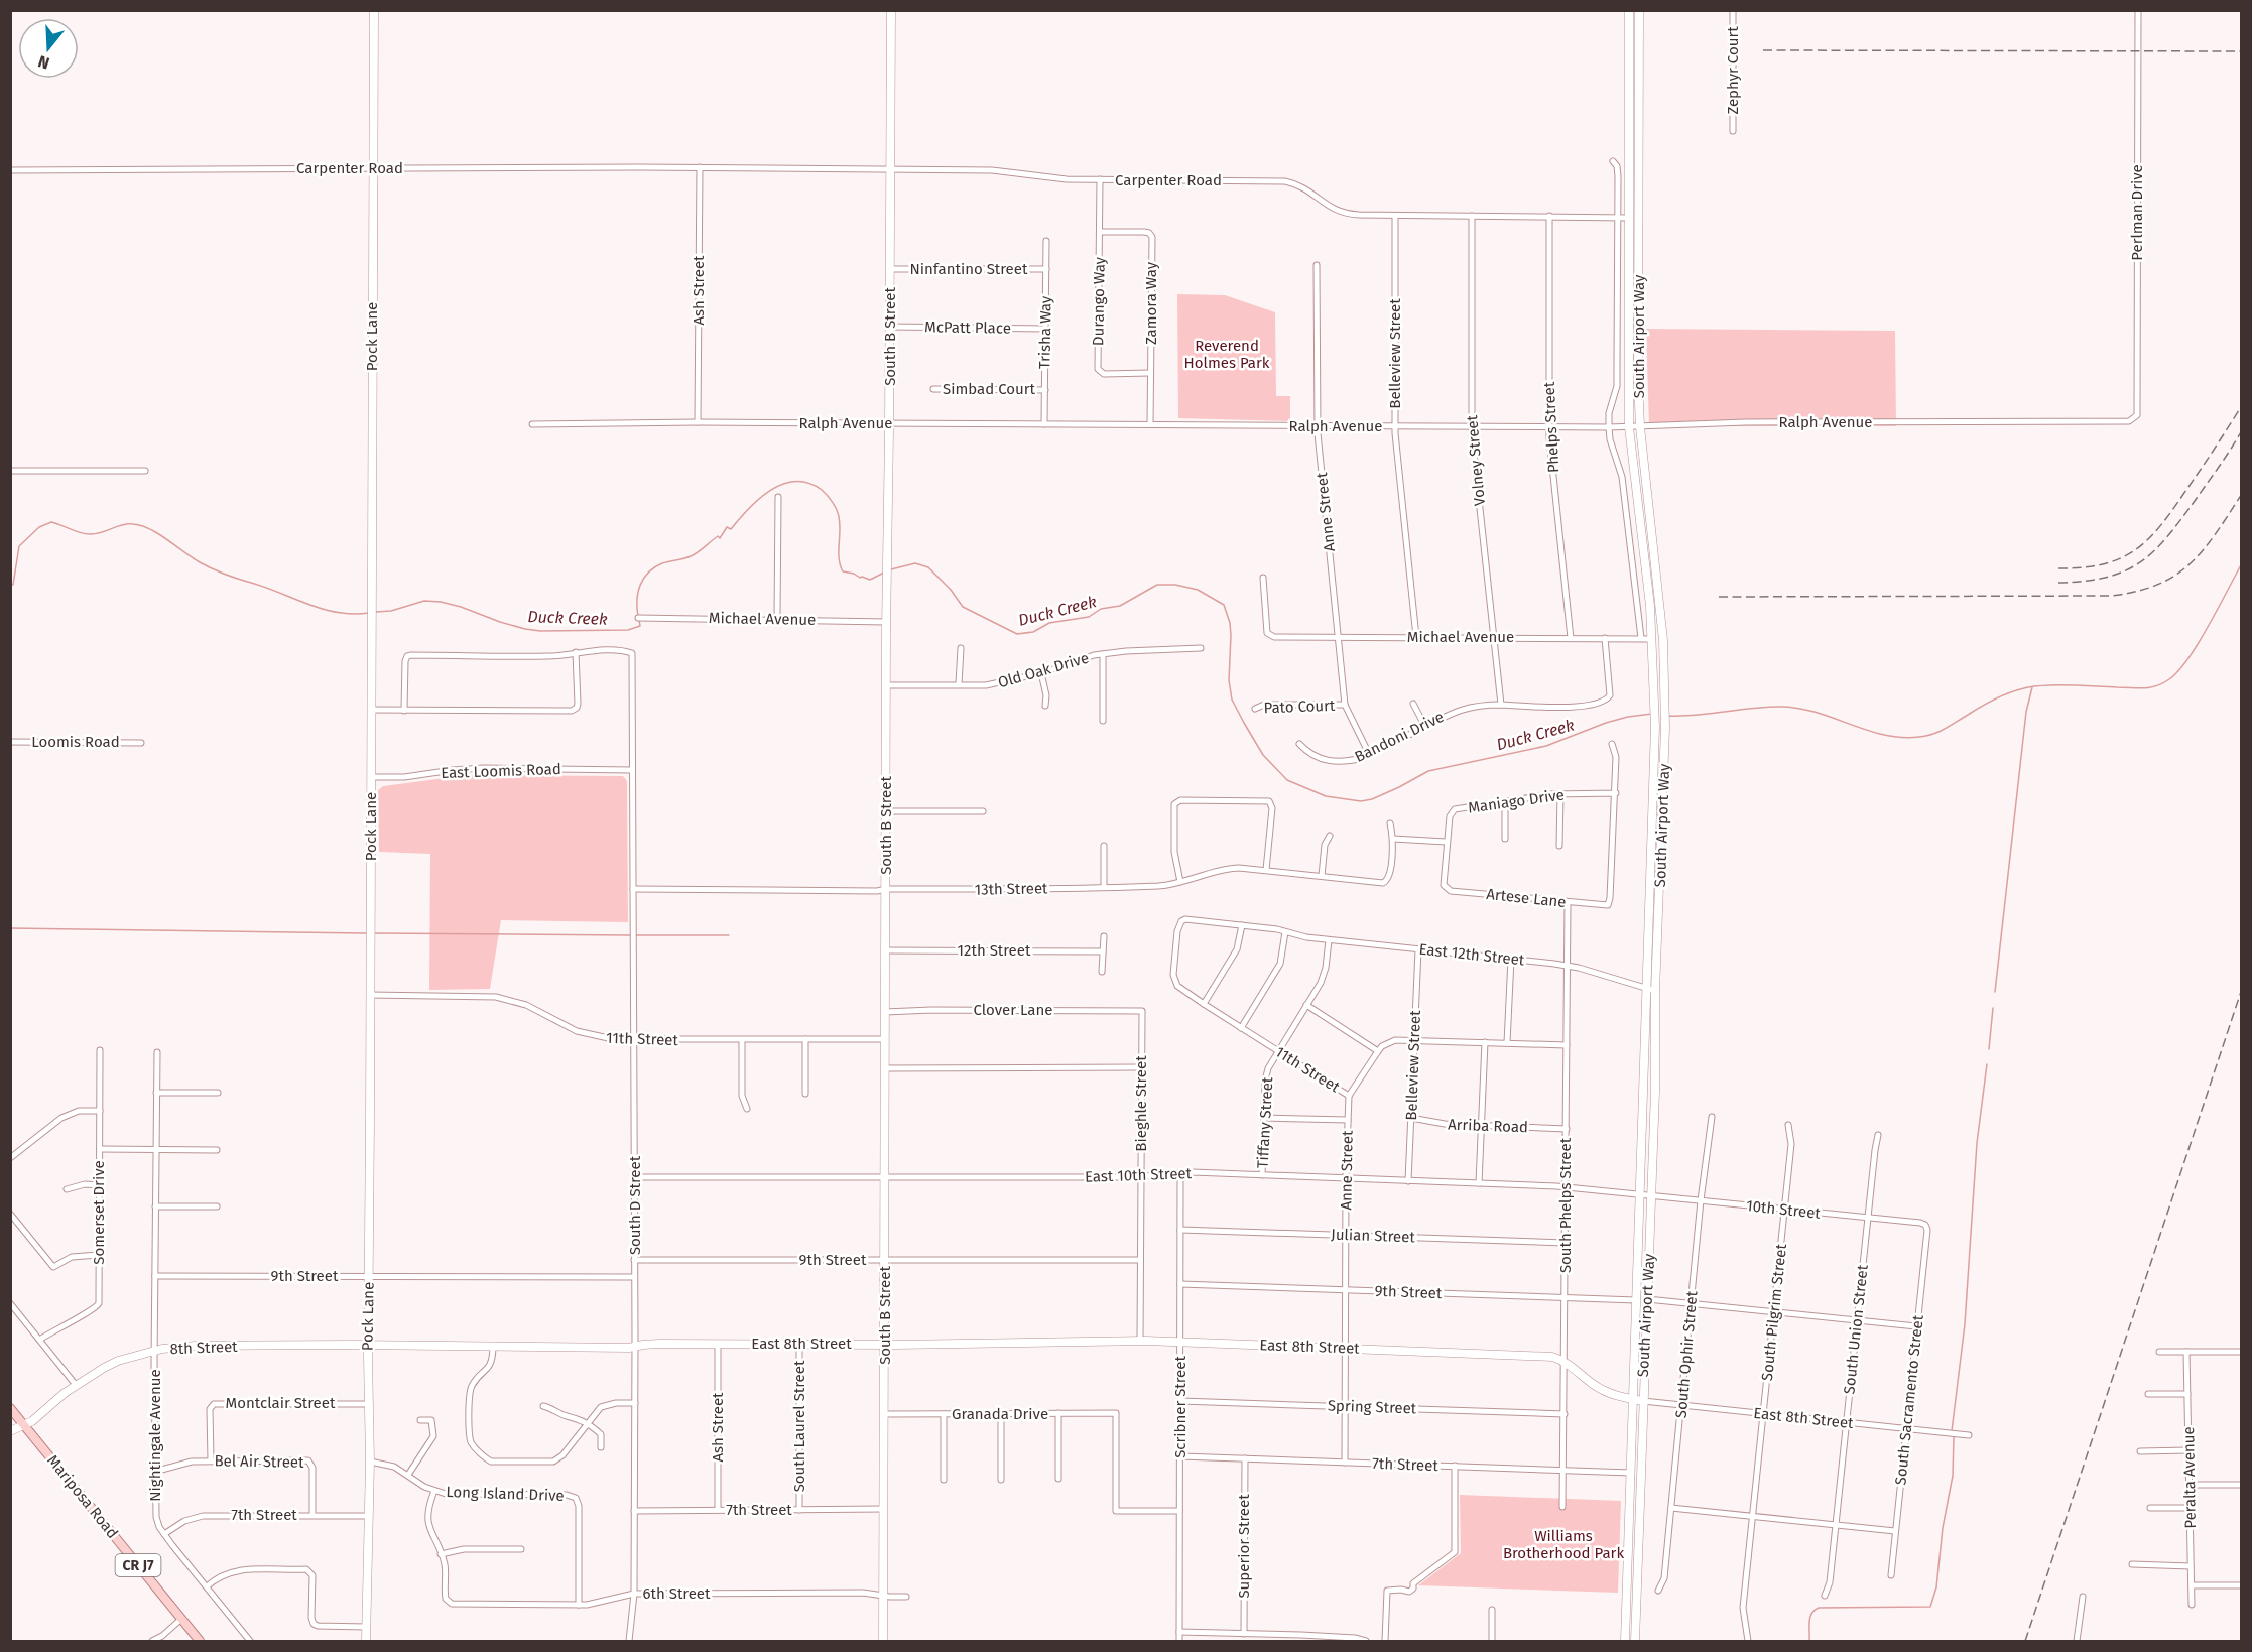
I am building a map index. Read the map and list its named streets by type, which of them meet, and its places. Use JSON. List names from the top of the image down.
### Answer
{
  "streets": {
    "main road": ["Mariposa Road", "CR J7"],
    "street": [
      "Zephyr Court",
      "Carpenter Road",
      "Perlman Drive",
      "Ninfantino Street",
      "Ash Street",
      "Durango Way",
      "Zamora Way",
      "McPatt Place",
      "Trisha Way",
      "Pock Lane",
      "South B Street",
      "South Airport Way",
      "Belleview Street",
      "Simbad Court",
      "Ralph Avenue",
      "Phelps Street",
      "Volney Street",
      "Anne Street",
      "Michael Avenue",
      "Old Oak Drive",
      "Pato Court",
      "Bandoni Drive",
      "Loomis Road",
      "East Loomis Road",
      "Maniago Drive",
      "13th Street",
      "Artese Lane",
      "12th Street",
      "East 12th Street",
      "Clover Lane",
      "11th Street",
      "Bieghle Street",
      "Tiffany Street",
      "Arriba Road",
      "East 10th Street",
      "South D Street",
      "South Phelps Street",
      "10th Street",
      "Somerset Drive",
      "Julian Street",
      "9th Street",
      "South Pilgrim Street",
      "South Union Street",
      "East 8th Street",
      "8th Street",
      "South Ophir Street",
      "South Sacramento Street",
      "Montclair Street",
      "Scribner Street",
      "Spring Street",
      "Granada Drive",
      "South Laurel Street",
      "Nightingale Avenue",
      "Bel Air Street",
      "7th Street",
      "Peralta Avenue",
      "Long Island Drive",
      "Superior Street",
      "6th Street"
    ]
  },
  "crossings": [
    ["Carpenter Road", "Ash Street"],
    ["Carpenter Road", "Durango Way"],
    ["Carpenter Road", "Pock Lane"],
    ["Carpenter Road", "South B Street"],
    ["Carpenter Road", "South Airport Way"],
    ["Carpenter Road", "Belleview Street"],
    ["Carpenter Road", "Phelps Street"],
    ["Carpenter Road", "Volney Street"],
    ["Perlman Drive", "Ralph Avenue"],
    ["Ninfantino Street", "Trisha Way"],
    ["Ninfantino Street", "South B Street"],
    ["Ash Street", "Ralph Avenue"],
    ["Ash Street", "East 8th Street"],
    ["Ash Street", "7th Street"],
    ["Durango Way", "Zamora Way"],
    ["Zamora Way", "Ralph Avenue"],
    ["McPatt Place", "Trisha Way"],
    ["McPatt Place", "South B Street"],
    ["Trisha Way", "Simbad Court"],
    ["Trisha Way", "Ralph Avenue"],
    ["Pock Lane", "East Loomis Road"],
    ["Pock Lane", "11th Street"],
    ["Pock Lane", "9th Street"],
    ["Pock Lane", "East 8th Street"],
    ["Pock Lane", "8th Street"],
    ["Pock Lane", "Montclair Street"],
    ["Pock Lane", "7th Street"],
    ["Pock Lane", "Long Island Drive"],
    ["South B Street", "Ralph Avenue"],
    ["South B Street", "Michael Avenue"],
    ["South B Street", "Old Oak Drive"],
    ["South B Street", "13th Street"],
    ["South B Street", "12th Street"],
    ["South B Street", "Clover Lane"],
    ["South B Street", "11th Street"],
    ["South B Street", "East 10th Street"],
    ["South B Street", "9th Street"],
    ["South B Street", "East 8th Street"],
    ["South B Street", "Granada Drive"],
    ["South B Street", "7th Street"],
    ["South B Street", "6th Street"],
    ["South Airport Way", "Ralph Avenue"],
    ["South Airport Way", "Michael Avenue"],
    ["South Airport Way", "East 12th Street"],
    ["South Airport Way", "East 10th Street"],
    ["South Airport Way", "10th Street"],
    ["South Airport Way", "9th Street"],
    ["South Airport Way", "East 8th Street"],
    ["South Airport Way", "7th Street"],
    ["Belleview Street", "Ralph Avenue"],
    ["Belleview Street", "Michael Avenue"],
    ["Belleview Street", "East 12th Street"],
    ["Belleview Street", "Arriba Road"],
    ["Belleview Street", "East 10th Street"],
    ["Ralph Avenue", "Phelps Street"],
    ["Ralph Avenue", "Volney Street"],
    ["Ralph Avenue", "Anne Street"],
    ["Phelps Street", "Michael Avenue"],
    ["Volney Street", "Michael Avenue"],
    ["Volney Street", "Bandoni Drive"],
    ["Anne Street", "Michael Avenue"],
    ["Anne Street", "Pato Court"],
    ["Anne Street", "Bandoni Drive"],
    ["Anne Street", "11th Street"],
    ["Anne Street", "East 10th Street"],
    ["Anne Street", "Julian Street"],
    ["Anne Street", "9th Street"],
    ["Anne Street", "East 8th Street"],
    ["Anne Street", "Spring Street"],
    ["Anne Street", "7th Street"],
    ["Michael Avenue", "Bandoni Drive"],
    ["East Loomis Road", "South D Street"],
    ["Maniago Drive", "Artese Lane"],
    ["13th Street", "South D Street"],
    ["Artese Lane", "South Phelps Street"],
    ["East 12th Street", "Tiffany Street"],
    ["East 12th Street", "South Phelps Street"],
    ["Clover Lane", "Bieghle Street"],
    ["11th Street", "Tiffany Street"],
    ["11th Street", "South D Street"],
    ["Bieghle Street", "East 10th Street"],
    ["Bieghle Street", "9th Street"],
    ["Bieghle Street", "East 8th Street"],
    ["Tiffany Street", "East 10th Street"],
    ["Arriba Road", "South Phelps Street"],
    ["East 10th Street", "South D Street"],
    ["East 10th Street", "South Phelps Street"],
    ["East 10th Street", "10th Street"],
    ["East 10th Street", "Scribner Street"],
    ["South D Street", "9th Street"],
    ["South D Street", "East 8th Street"],
    ["South D Street", "7th Street"],
    ["South D Street", "6th Street"],
    ["South Phelps Street", "Julian Street"],
    ["South Phelps Street", "9th Street"],
    ["South Phelps Street", "East 8th Street"],
    ["South Phelps Street", "Spring Street"],
    ["South Phelps Street", "7th Street"],
    ["10th Street", "South Pilgrim Street"],
    ["10th Street", "South Union Street"],
    ["10th Street", "South Ophir Street"],
    ["10th Street", "South Sacramento Street"],
    ["Julian Street", "Scribner Street"],
    ["9th Street", "Scribner Street"],
    ["9th Street", "Nightingale Avenue"],
    ["South Pilgrim Street", "East 8th Street"],
    ["South Union Street", "East 8th Street"],
    ["East 8th Street", "8th Street"],
    ["East 8th Street", "South Ophir Street"],
    ["East 8th Street", "South Sacramento Street"],
    ["East 8th Street", "Scribner Street"],
    ["East 8th Street", "South Laurel Street"],
    ["8th Street", "Nightingale Avenue"],
    ["8th Street", "Mariposa Road"],
    ["Montclair Street", "Bel Air Street"],
    ["Scribner Street", "Spring Street"],
    ["Scribner Street", "Granada Drive"],
    ["Scribner Street", "7th Street"],
    ["South Laurel Street", "7th Street"],
    ["Nightingale Avenue", "Bel Air Street"],
    ["Nightingale Avenue", "7th Street"],
    ["Bel Air Street", "7th Street"],
    ["7th Street", "Superior Street"],
    ["Long Island Drive", "6th Street"]
  ],
  "water": ["Duck Creek"],
  "parks": ["Reverend Holmes Park", "Williams Brotherhood Park"],
  "north": "bottom"
}
